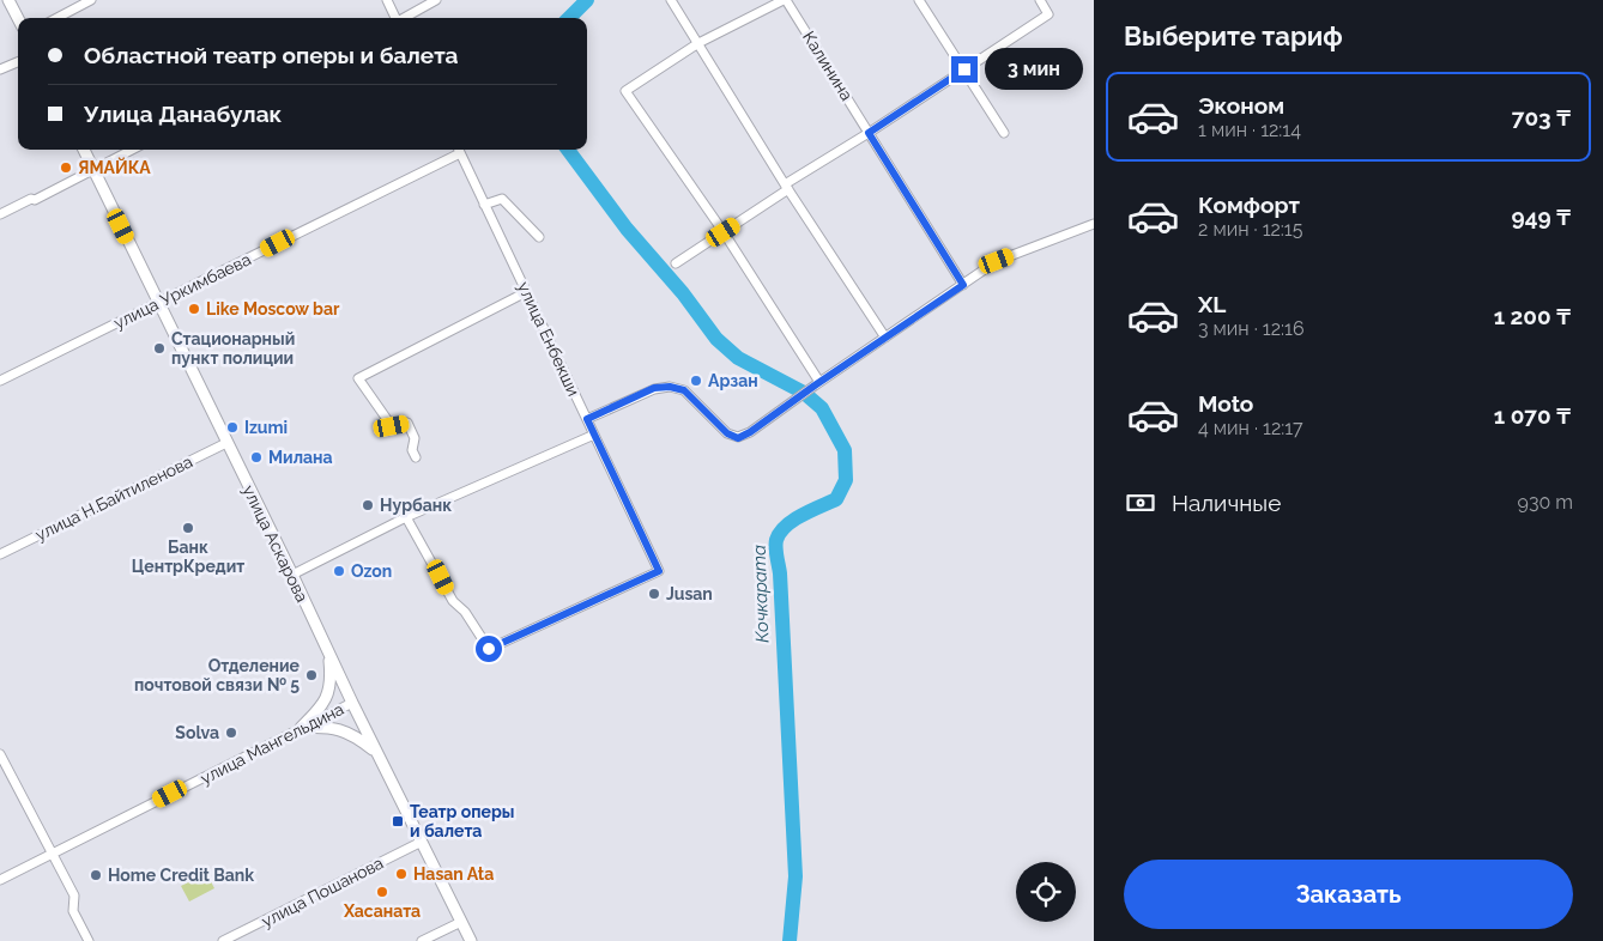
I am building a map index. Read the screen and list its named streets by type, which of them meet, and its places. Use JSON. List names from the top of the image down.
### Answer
{
  "streets": {
    "main road": ["улица Аскарова"],
    "street": [
      "Калинина",
      "улица Уркимбаева",
      "улица Енбекши",
      "улица Н.Байтиленова",
      "улица Мангельдина",
      "улица Пошанова"
    ]
  },
  "crossings": [
    ["улица Уркимбаева", "улица Енбекши"],
    ["улица Уркимбаева", "улица Аскарова"],
    ["улица Н.Байтиленова", "улица Аскарова"],
    ["улица Аскарова", "улица Мангельдина"],
    ["улица Аскарова", "улица Пошанова"]
  ],
  "water": ["Кочкарата"],
  "places": {
    "other": [
      "ЯМАЙКА",
      "Like Moscow bar",
      "Стационарный пункт полиции",
      "Арзан",
      "Izumi",
      "Милана",
      "Нурбанк",
      "Банк ЦентрКредит",
      "Ozon",
      "Jusan",
      "Отделение почтовой связи № 5",
      "Solva",
      "Hasan Ata",
      "Home Credit Bank",
      "Хасаната"
    ],
    "transit": ["Театр оперы и балета"]
  },
  "page": {
    "heading": "Выберите тариф",
    "banner": ["Областной театр оперы и балета", "Улица Данабулак"],
    "bubble": "3 мин",
    "list": [
      {
        "name": "Эконом",
        "note": "1 мин · 12:14",
        "value": "703 ₸"
      },
      {
        "name": "Комфорт",
        "note": "2 мин · 12:15",
        "value": "949 ₸"
      },
      {
        "name": "XL",
        "note": "3 мин · 12:16",
        "value": "1 200 ₸"
      },
      {
        "name": "Moto",
        "note": "4 мин · 12:17",
        "value": "1 070 ₸"
      }
    ],
    "pay": ["Наличные", "930 m"],
    "buttons": "Заказать"
  }
}
